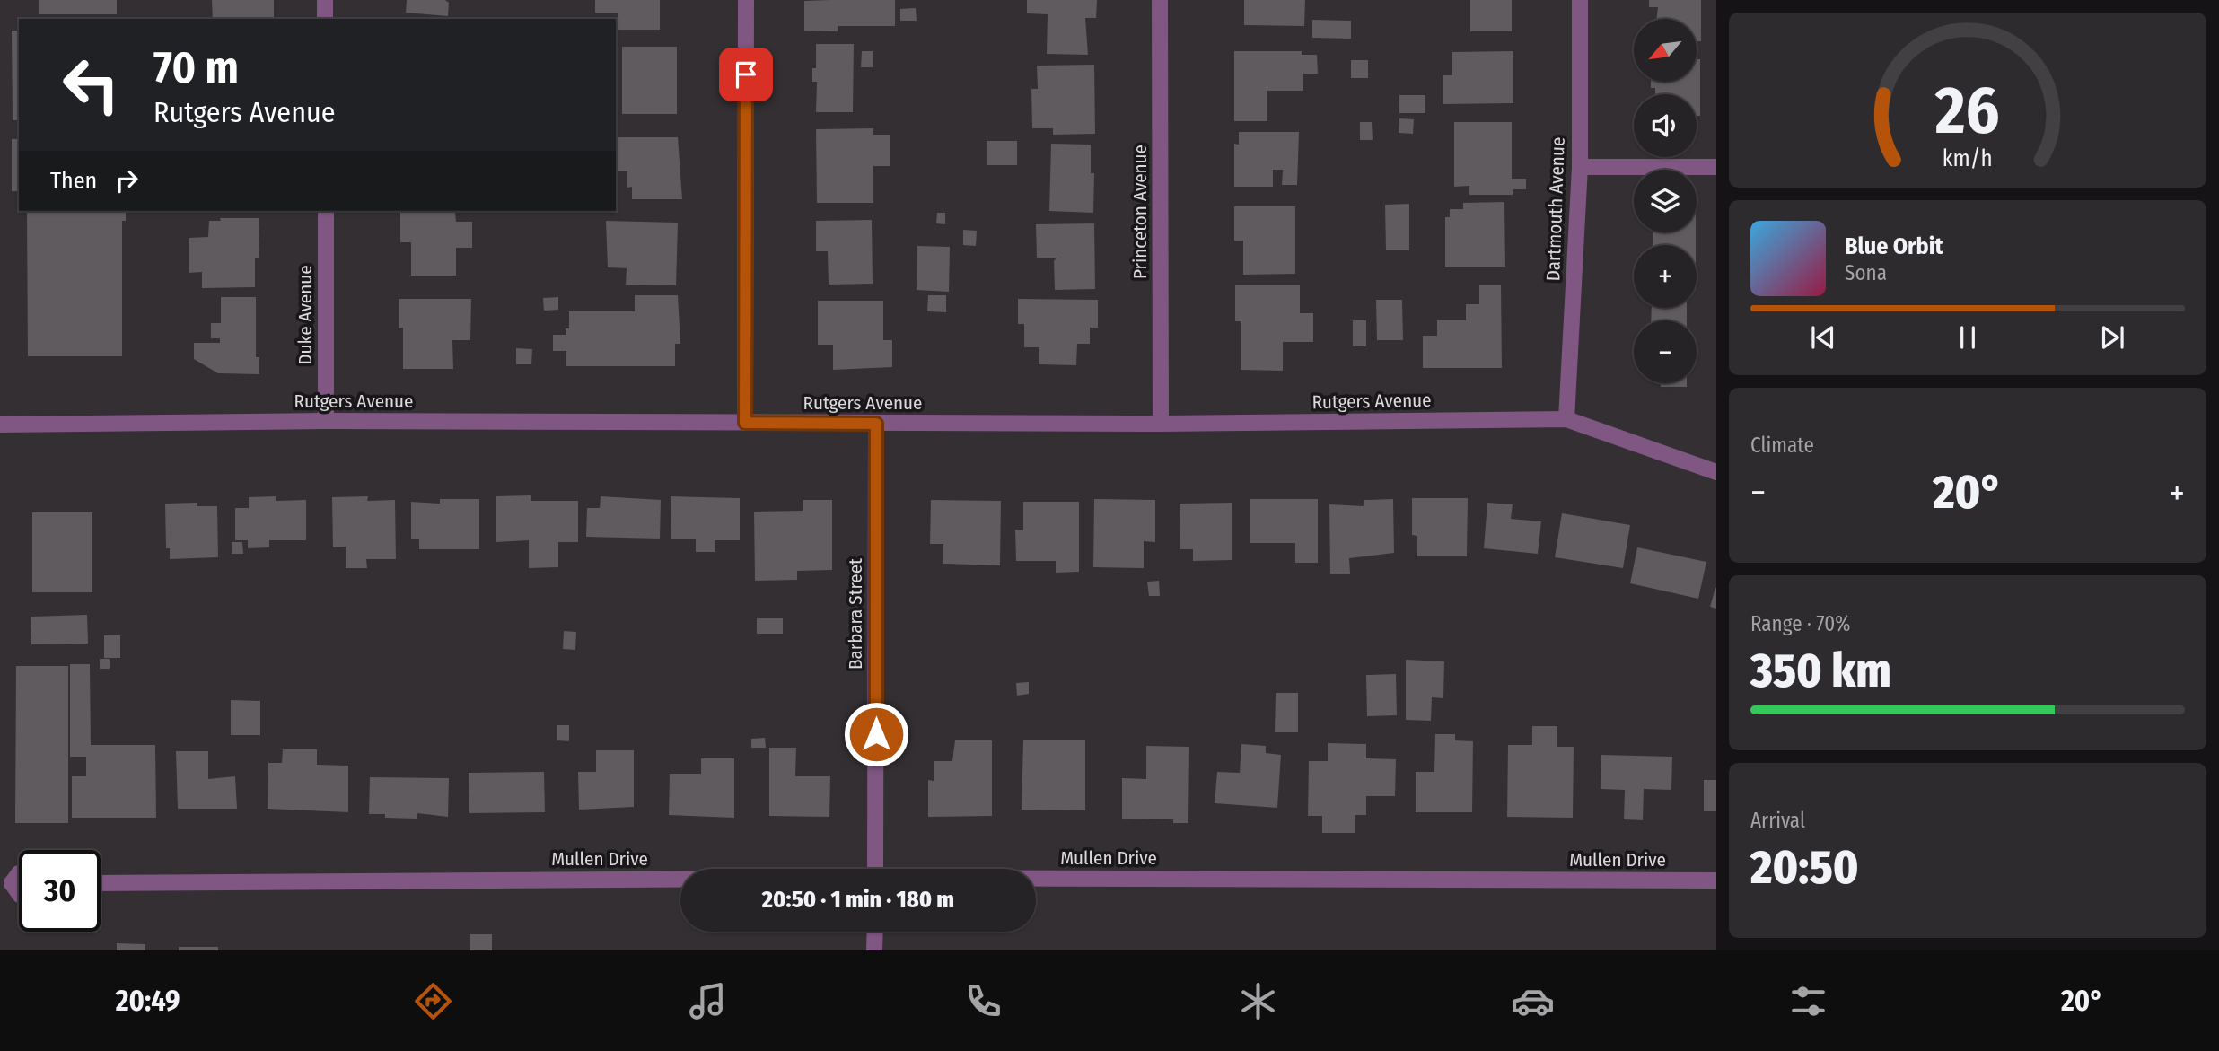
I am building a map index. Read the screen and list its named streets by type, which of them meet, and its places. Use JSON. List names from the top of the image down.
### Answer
{
  "streets": {
    "street": [
      "Dartmouth Avenue",
      "Princeton Avenue",
      "Duke Avenue",
      "Rutgers Avenue",
      "Barbara Street",
      "Mullen Drive"
    ]
  },
  "crossings": [
    ["Dartmouth Avenue", "Rutgers Avenue"],
    ["Princeton Avenue", "Rutgers Avenue"],
    ["Duke Avenue", "Rutgers Avenue"],
    ["Rutgers Avenue", "Barbara Street"]
  ],
  "north": "bottom left",
  "page": {
    "map_buttons": ["+", "−"],
    "turn": ["70 m", "Rutgers Avenue"],
    "then": "Then",
    "song": ["Blue Orbit", "Sona"],
    "tile": [
      "Climate",
      ["Range · 70%", "350 km"],
      ["Arrival", "20:50"]
    ],
    "heat": ["−", "20°", "+"],
    "limit": "30",
    "trip": "20:50 · 1 min · 180 m",
    "tabs": ["20:49", "20°"],
    "gauge": ["26", "km/h"]
  }
}
